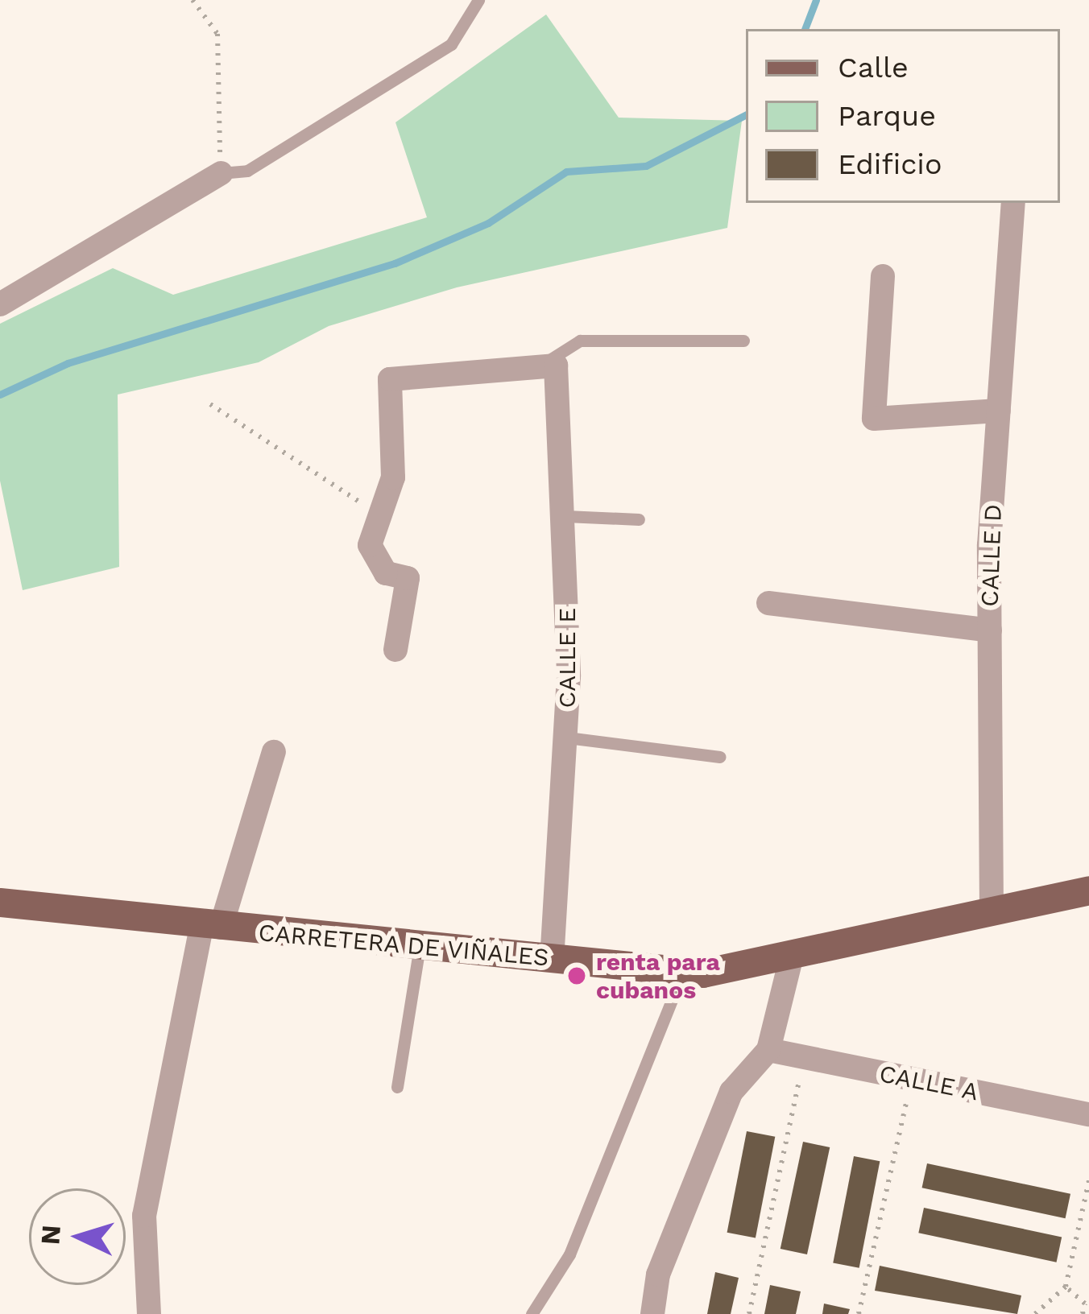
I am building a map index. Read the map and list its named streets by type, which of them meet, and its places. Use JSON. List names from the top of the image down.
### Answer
{
  "streets": {
    "main road": ["CARRETERA DE VIÑALES"],
    "street": ["CALLE D", "CALLE E", "CALLE A"]
  },
  "crossings": [
    ["CALLE D", "CARRETERA DE VIÑALES"],
    ["CALLE E", "CARRETERA DE VIÑALES"]
  ],
  "places": ["renta para cubanos"],
  "legend": ["Calle", "Parque", "Edificio"],
  "north": "left"
}
